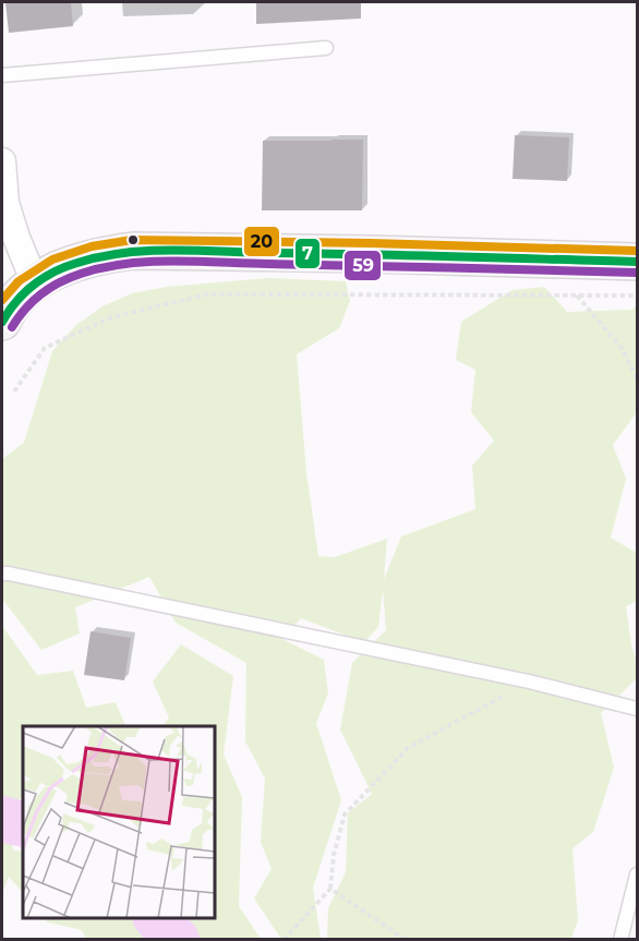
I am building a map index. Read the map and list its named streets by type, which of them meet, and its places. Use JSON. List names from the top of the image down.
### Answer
{
  "lines": ["transit line 20", "transit line 7", "transit line 59"]
}
